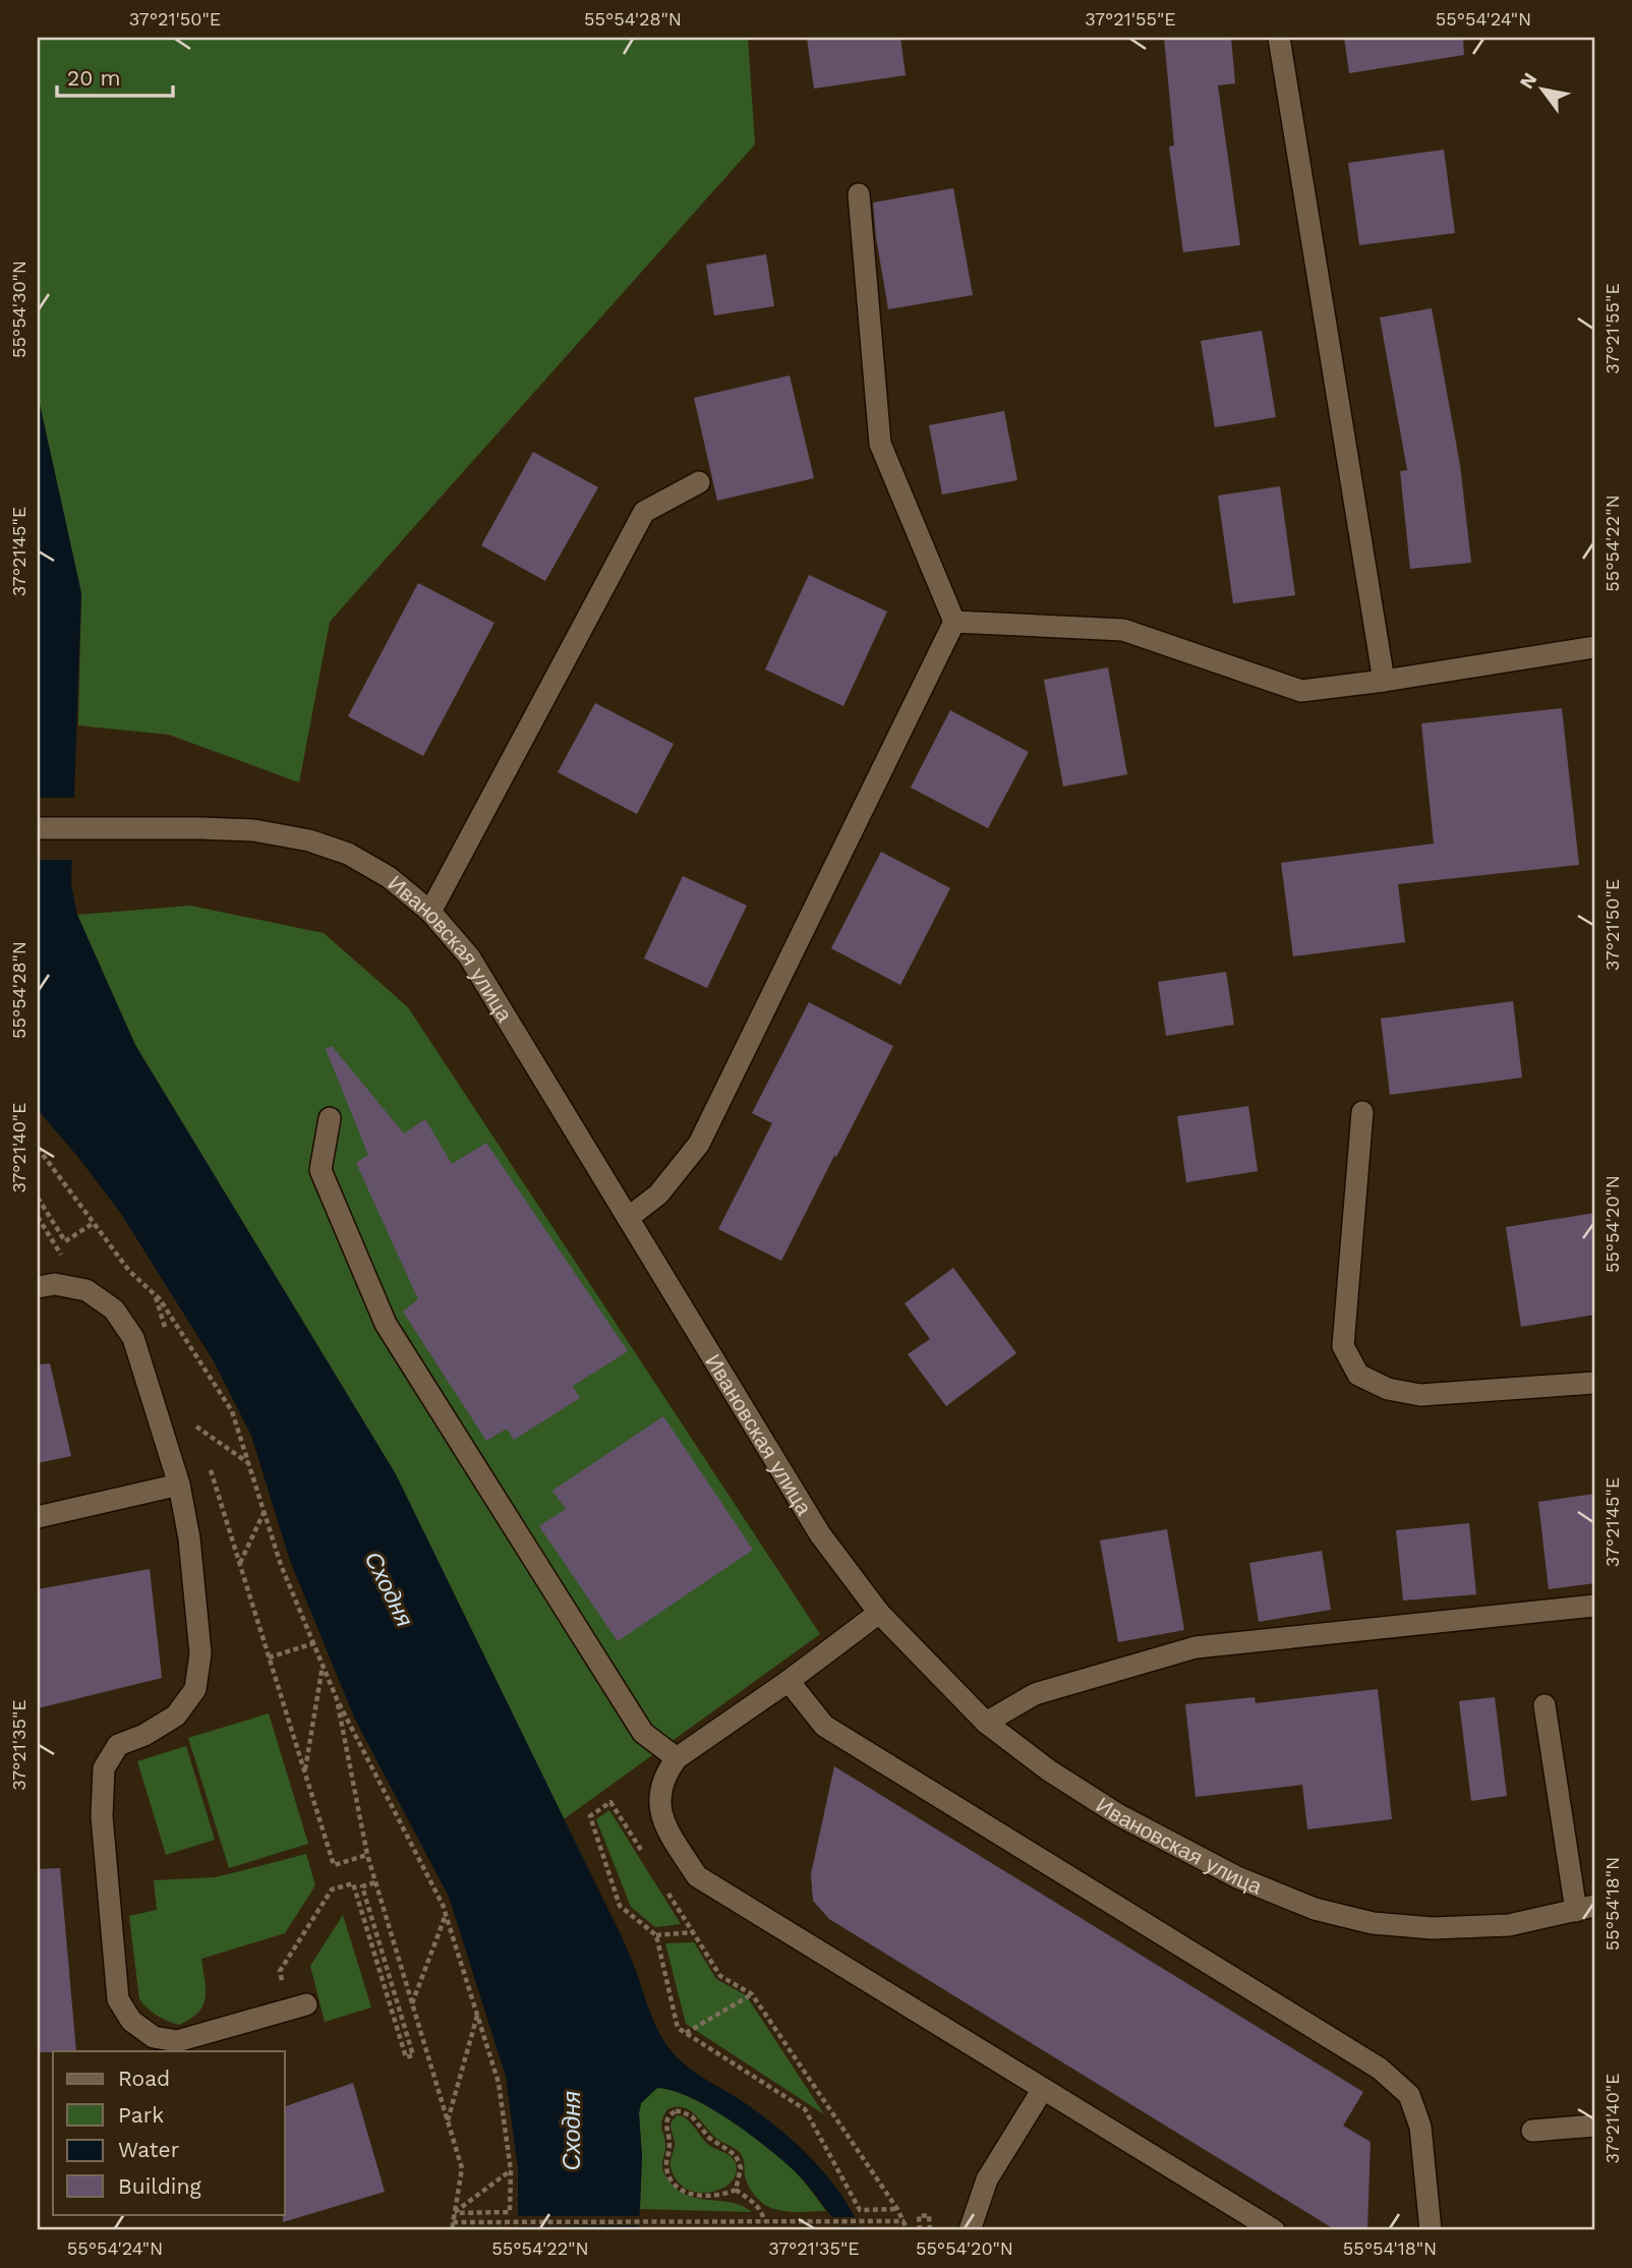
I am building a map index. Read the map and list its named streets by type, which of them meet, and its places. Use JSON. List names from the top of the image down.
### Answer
{
  "streets": {
    "street": ["Ивановская улица"]
  },
  "water": ["Сходня"],
  "legend": [
    "Road",
    "Park",
    "Water",
    "Building"
  ],
  "scale_bar": "20 m",
  "north": "top left",
  "coordinates": [
    "37°21'50\"E",
    "55°54'28\"N",
    "37°21'55\"E",
    "55°54'24\"N",
    "55°54'30\"N",
    "55°54'22\"N",
    "37°21'45\"E",
    "37°21'40\"E",
    "55°54'20\"N",
    "37°21'35\"E",
    "55°54'18\"N"
  ]
}
